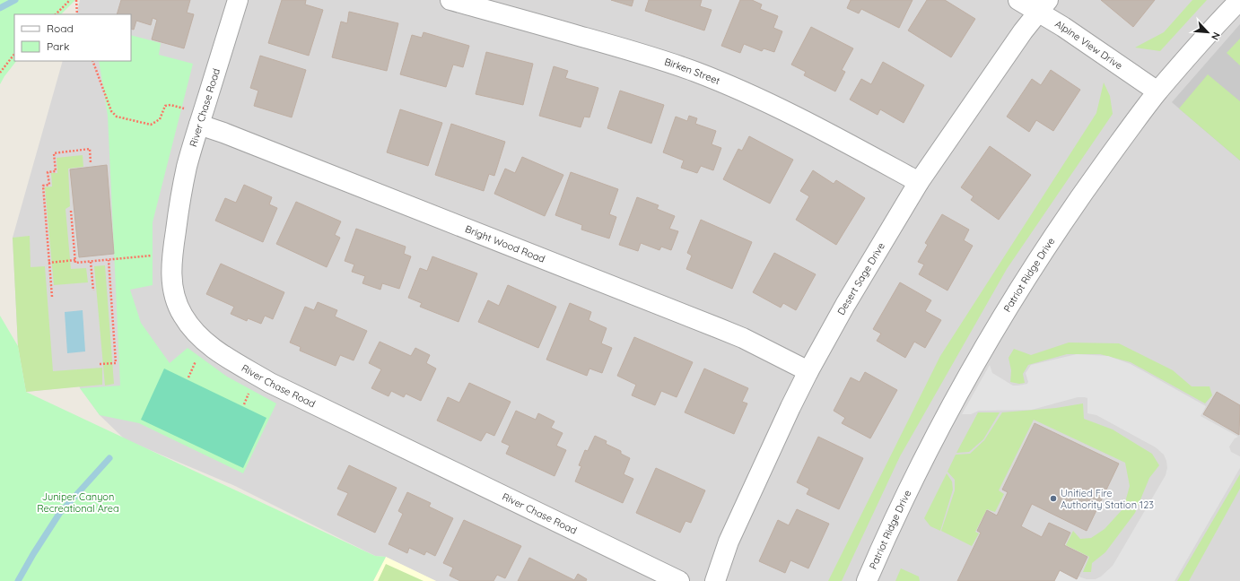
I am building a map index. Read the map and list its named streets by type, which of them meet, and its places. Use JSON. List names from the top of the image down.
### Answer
{
  "streets": {
    "street": [
      "Alpine View Drive",
      "Birken Street",
      "River Chase Road",
      "Bright Wood Road",
      "Patriot Ridge Drive",
      "Desert Sage Drive"
    ]
  },
  "crossings": [
    ["Alpine View Drive", "Patriot Ridge Drive"],
    ["Alpine View Drive", "Desert Sage Drive"],
    ["Birken Street", "Desert Sage Drive"],
    ["River Chase Road", "Bright Wood Road"],
    ["Bright Wood Road", "Desert Sage Drive"]
  ],
  "parks": ["Juniper Canyon Recreational Area"],
  "places": ["Unified Fire Authority Station 123"],
  "legend": ["Road", "Park"],
  "north": "bottom right"
}
